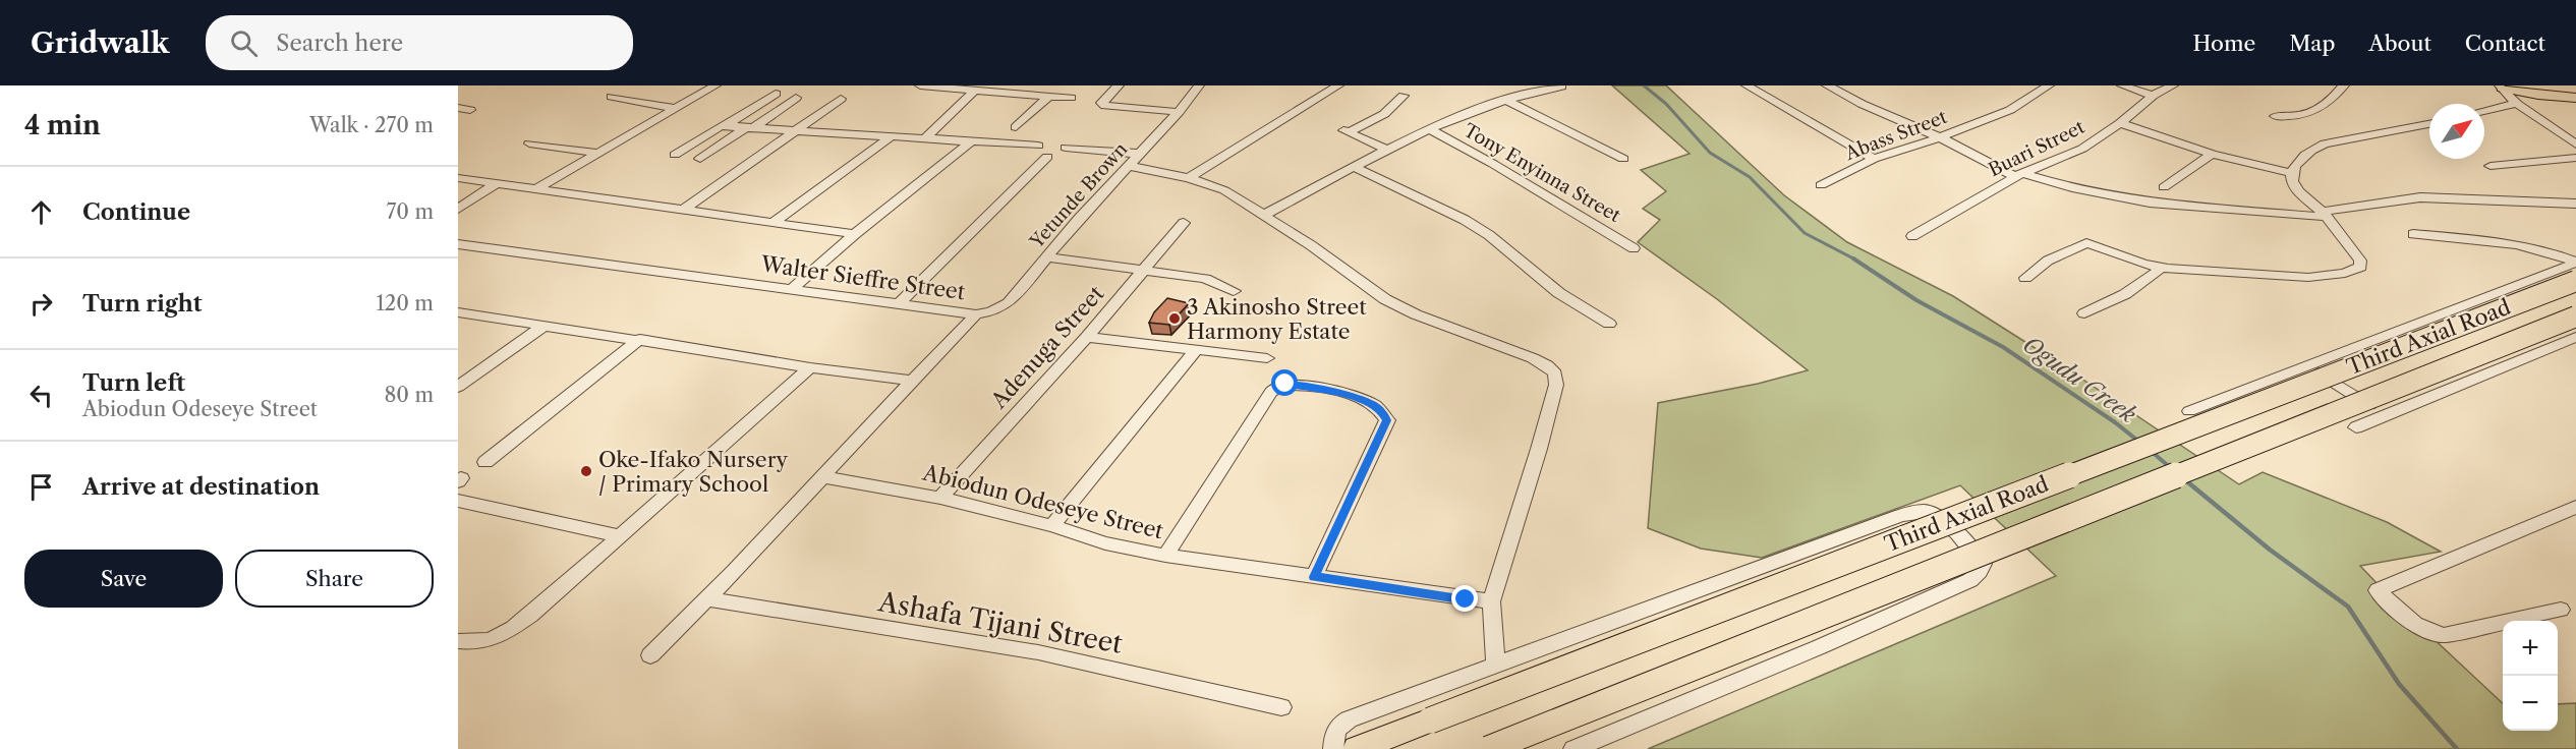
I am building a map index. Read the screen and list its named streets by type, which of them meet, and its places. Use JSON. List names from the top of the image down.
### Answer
{
  "streets": {
    "highway": ["Third Axial Road"],
    "street": [
      "Abass Street",
      "Buari Street",
      "Tony Enyinna Street",
      "Yetunde Brown",
      "Walter Sieffre Street",
      "Adenuga Street",
      "Abiodun Odeseye Street",
      "Ashafa Tijani Street"
    ]
  },
  "crossings": [
    ["Yetunde Brown", "Walter Sieffre Street"],
    ["Walter Sieffre Street", "Abiodun Odeseye Street"],
    ["Walter Sieffre Street", "Ashafa Tijani Street"],
    ["Adenuga Street", "Abiodun Odeseye Street"]
  ],
  "water": ["Ogudu Creek"],
  "places": ["3 Akinosho Street Harmony Estate", "Oke-Ifako Nursery / Primary School"],
  "north": "top right",
  "page": {
    "header": "Gridwalk",
    "search": "Search here",
    "nav": [
      "Home",
      "Map",
      "About",
      "Contact"
    ],
    "heading": ["4 min", "Walk · 270 m"],
    "list": [
      ["Continue", "70 m"],
      ["Turn right", "120 m"],
      ["Turn left", "Abiodun Odeseye Street", "80 m"],
      "Arrive at destination"
    ],
    "buttons": ["Save", "Share"],
    "map_buttons": ["+", "−"]
  }
}
